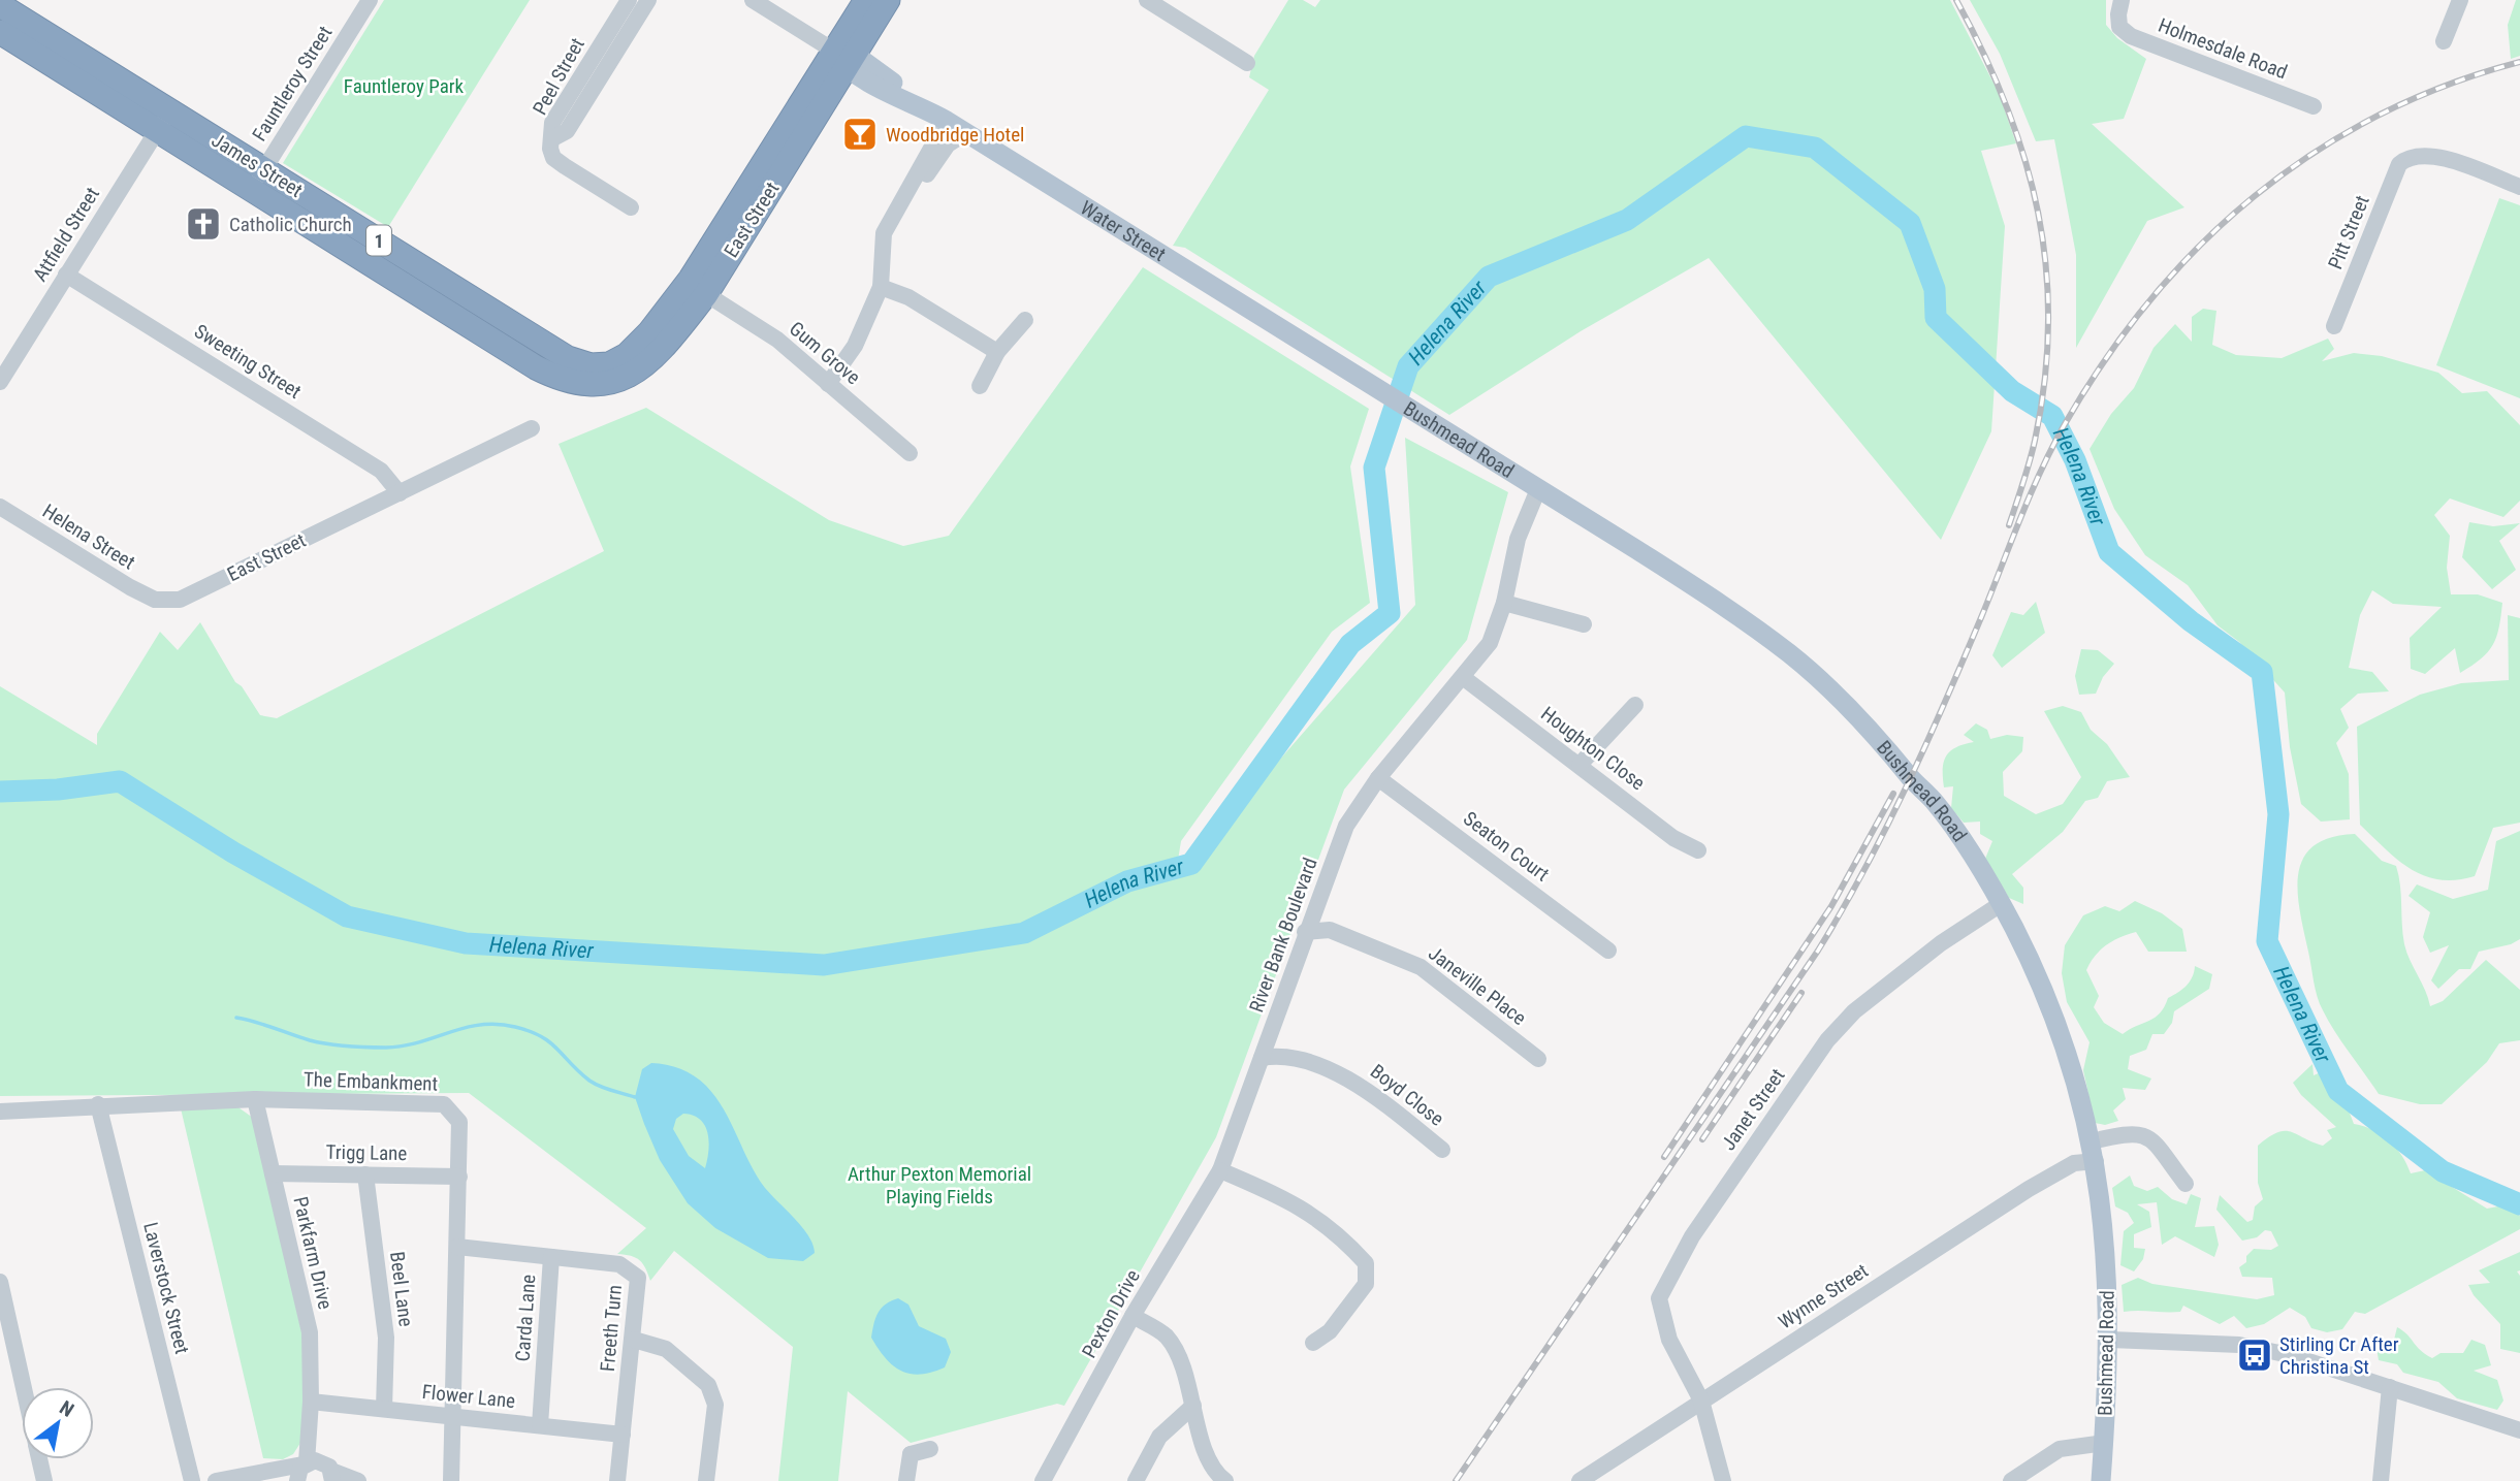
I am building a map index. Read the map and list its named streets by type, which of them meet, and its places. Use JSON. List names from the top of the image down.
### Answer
{
  "streets": {
    "highway": ["James Street", "East Street", "1"],
    "main road": ["Water Street", "Bushmead Road"],
    "street": [
      "Holmesdale Road",
      "Peel Street",
      "Fauntleroy Street",
      "Pitt Street",
      "Attfield Street",
      "Gum Grove",
      "Sweeting Street",
      "Helena Street",
      "Houghton Close",
      "Seaton Court",
      "River Bank Boulevard",
      "Janeville Place",
      "The Embankment",
      "Boyd Close",
      "Janet Street",
      "Trigg Lane",
      "Parkfarm Drive",
      "Laverstock Street",
      "Beel Lane",
      "Wynne Street",
      "Pexton Drive",
      "Carda Lane",
      "Freeth Turn",
      "Flower Lane"
    ]
  },
  "crossings": [
    ["Fauntleroy Street", "James Street"],
    ["James Street", "East Street"],
    ["James Street", "Attfield Street"],
    ["East Street", "Water Street"],
    ["East Street", "Gum Grove"],
    ["East Street", "Sweeting Street"],
    ["East Street", "Helena Street"],
    ["Water Street", "Bushmead Road"],
    ["Attfield Street", "Sweeting Street"],
    ["Bushmead Road", "River Bank Boulevard"],
    ["Bushmead Road", "Janet Street"],
    ["Bushmead Road", "Wynne Street"],
    ["Houghton Close", "River Bank Boulevard"],
    ["Seaton Court", "River Bank Boulevard"],
    ["River Bank Boulevard", "Janeville Place"],
    ["River Bank Boulevard", "Boyd Close"],
    ["River Bank Boulevard", "Pexton Drive"],
    ["The Embankment", "Trigg Lane"],
    ["The Embankment", "Parkfarm Drive"],
    ["The Embankment", "Laverstock Street"],
    ["The Embankment", "Freeth Turn"],
    ["The Embankment", "Flower Lane"],
    ["Janet Street", "Wynne Street"],
    ["Trigg Lane", "Parkfarm Drive"],
    ["Trigg Lane", "Beel Lane"],
    ["Parkfarm Drive", "Flower Lane"],
    ["Beel Lane", "Flower Lane"],
    ["Carda Lane", "Freeth Turn"],
    ["Carda Lane", "Flower Lane"],
    ["Freeth Turn", "Flower Lane"]
  ],
  "water": ["Helena River"],
  "parks": ["Fauntleroy Park", "Arthur Pexton Memorial Playing Fields"],
  "places": {
    "bar": ["Woodbridge Hotel"],
    "church": ["Catholic Church"],
    "bus stop": ["Stirling Cr After Christina St"]
  },
  "north": "top right"
}
